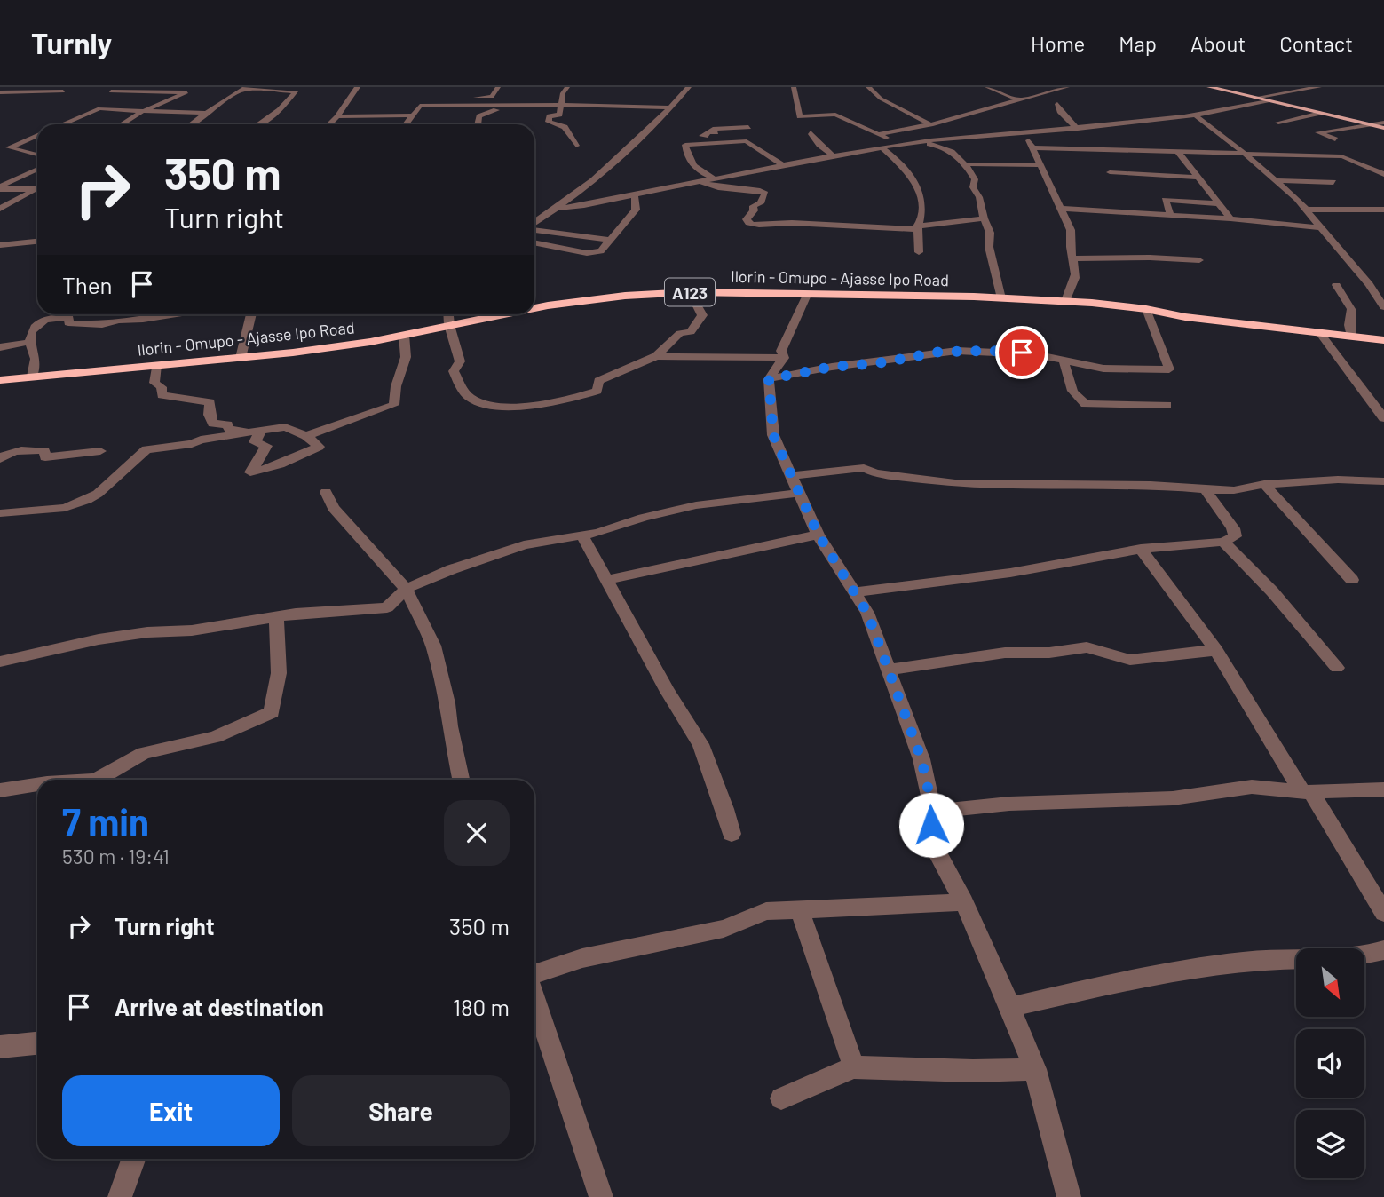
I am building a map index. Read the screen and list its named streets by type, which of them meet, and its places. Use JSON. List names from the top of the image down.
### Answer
{
  "streets": {
    "highway": ["Ilorin - Omupo - Ajasse Ipo Road", "A123"]
  },
  "north": "bottom right",
  "page": {
    "header": "Turnly",
    "nav": [
      "Home",
      "Map",
      "About",
      "Contact"
    ],
    "turn": ["350 m", "Turn right"],
    "then": "Then",
    "heading": ["7 min", "530 m · 19:41"],
    "list": [
      {
        "name": "Turn right",
        "value": "350 m"
      },
      {
        "name": "Arrive at destination",
        "value": "180 m"
      }
    ],
    "buttons": ["Exit", "Share"]
  }
}
